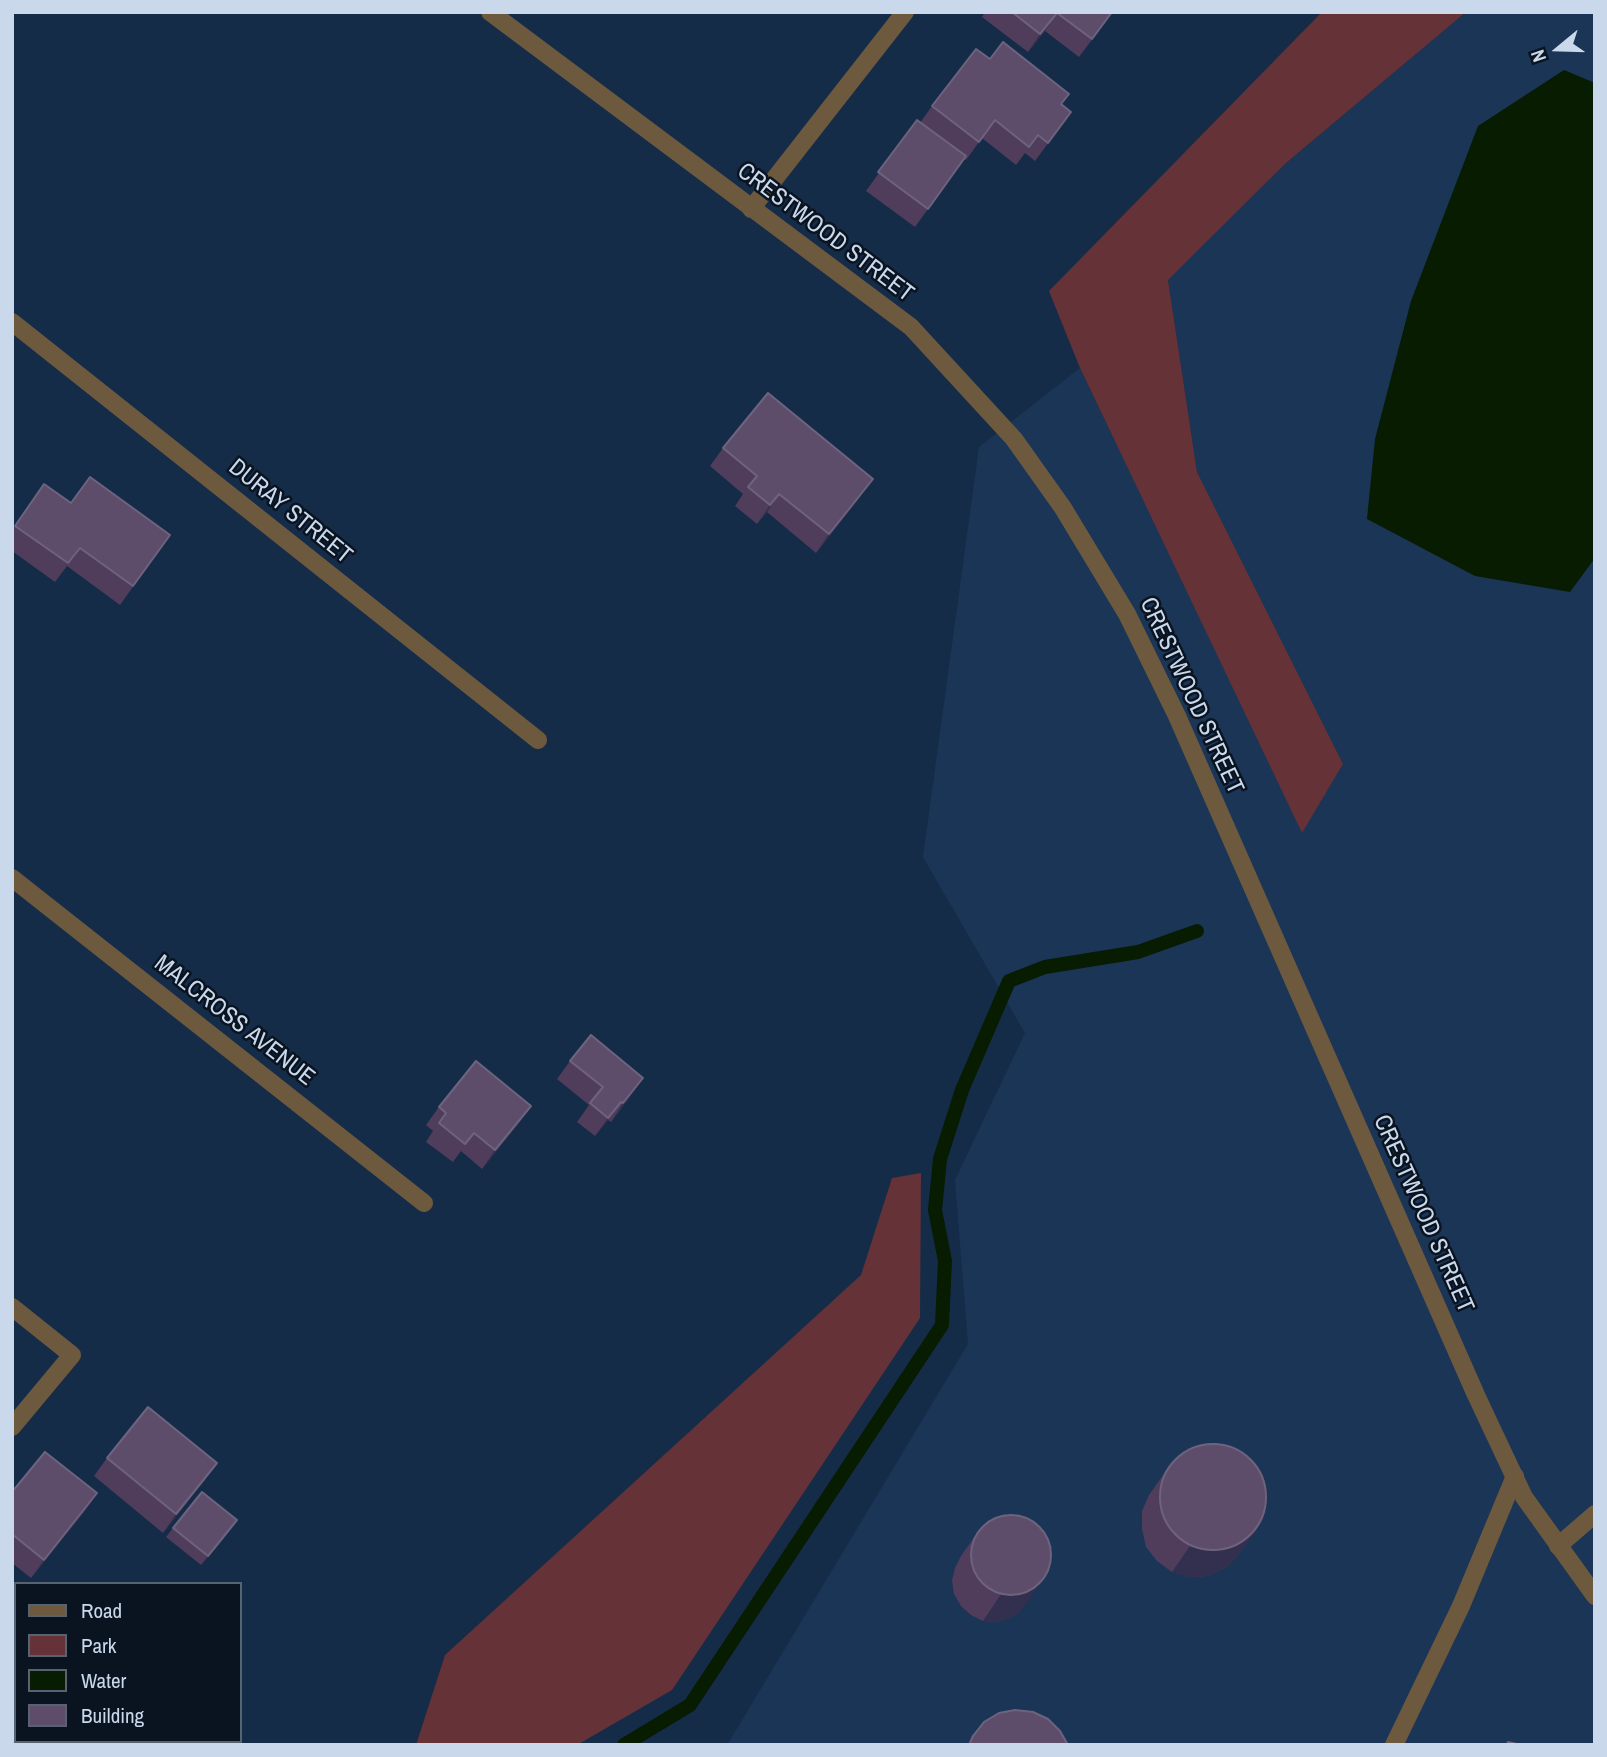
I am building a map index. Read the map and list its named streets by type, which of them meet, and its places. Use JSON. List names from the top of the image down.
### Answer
{
  "streets": {
    "street": ["CRESTWOOD STREET", "DURAY STREET", "MALCROSS AVENUE"]
  },
  "legend": [
    "Road",
    "Park",
    "Water",
    "Building"
  ],
  "north": "left"
}
